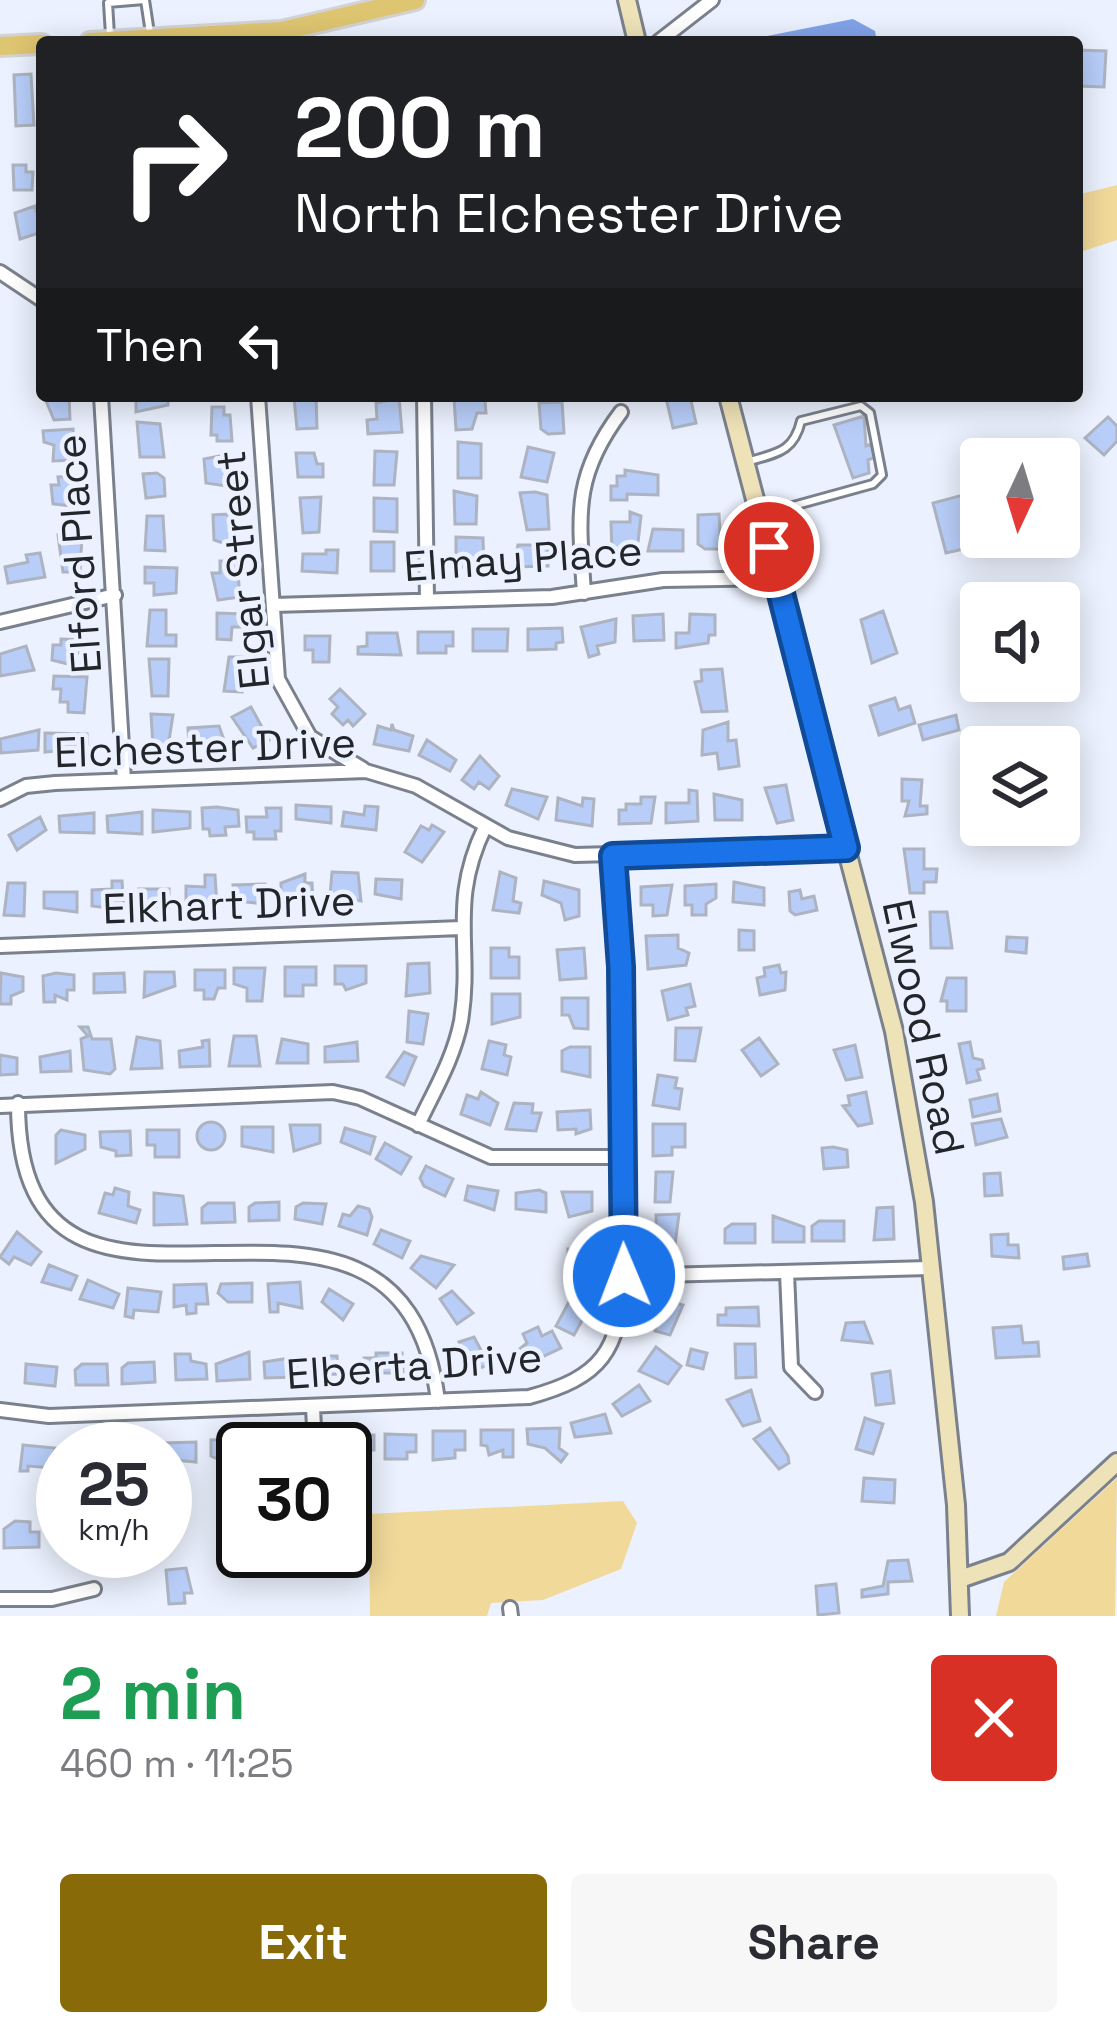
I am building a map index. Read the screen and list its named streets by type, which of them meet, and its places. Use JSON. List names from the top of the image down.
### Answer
{
  "streets": {
    "main road": ["Elwood Road"],
    "street": [
      "Elford Place",
      "Elmay Place",
      "Elgar Street",
      "Elchester Drive",
      "Elkhart Drive",
      "Elberta Drive"
    ]
  },
  "crossings": [
    ["Elford Place", "Elchester Drive"],
    ["Elmay Place", "Elgar Street"],
    ["Elmay Place", "Elwood Road"],
    ["Elgar Street", "Elchester Drive"],
    ["Elchester Drive", "Elwood Road"],
    ["Elchester Drive", "Elberta Drive"]
  ],
  "north": "bottom",
  "page": {
    "turn": ["200 m", "North Elchester Drive"],
    "then": "Then",
    "speed": "25 km/h",
    "limit": "30",
    "heading": ["2 min", "460 m · 11:25"],
    "buttons": ["Exit", "Share"]
  }
}
